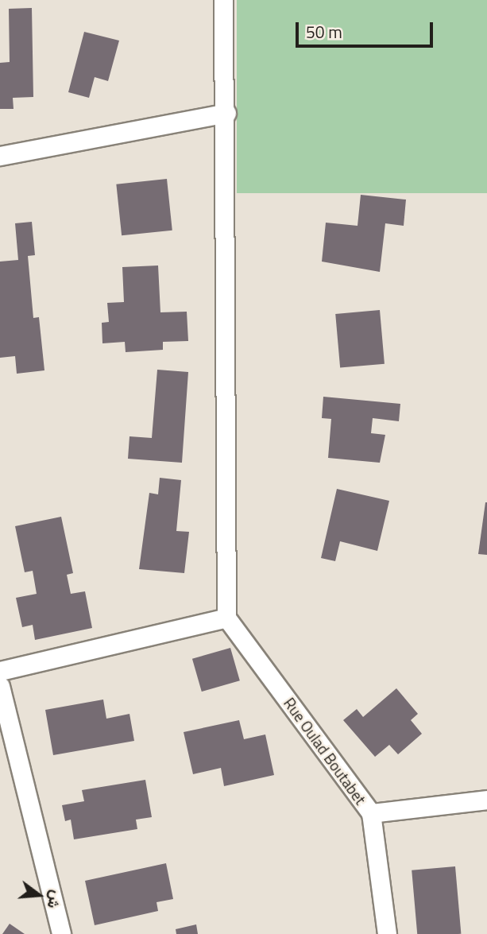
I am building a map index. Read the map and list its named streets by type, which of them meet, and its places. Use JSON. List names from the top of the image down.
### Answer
{
  "streets": {
    "street": ["Rue Oulad Boutabet"]
  },
  "scale_bar": "50 m",
  "north": "right"
}
